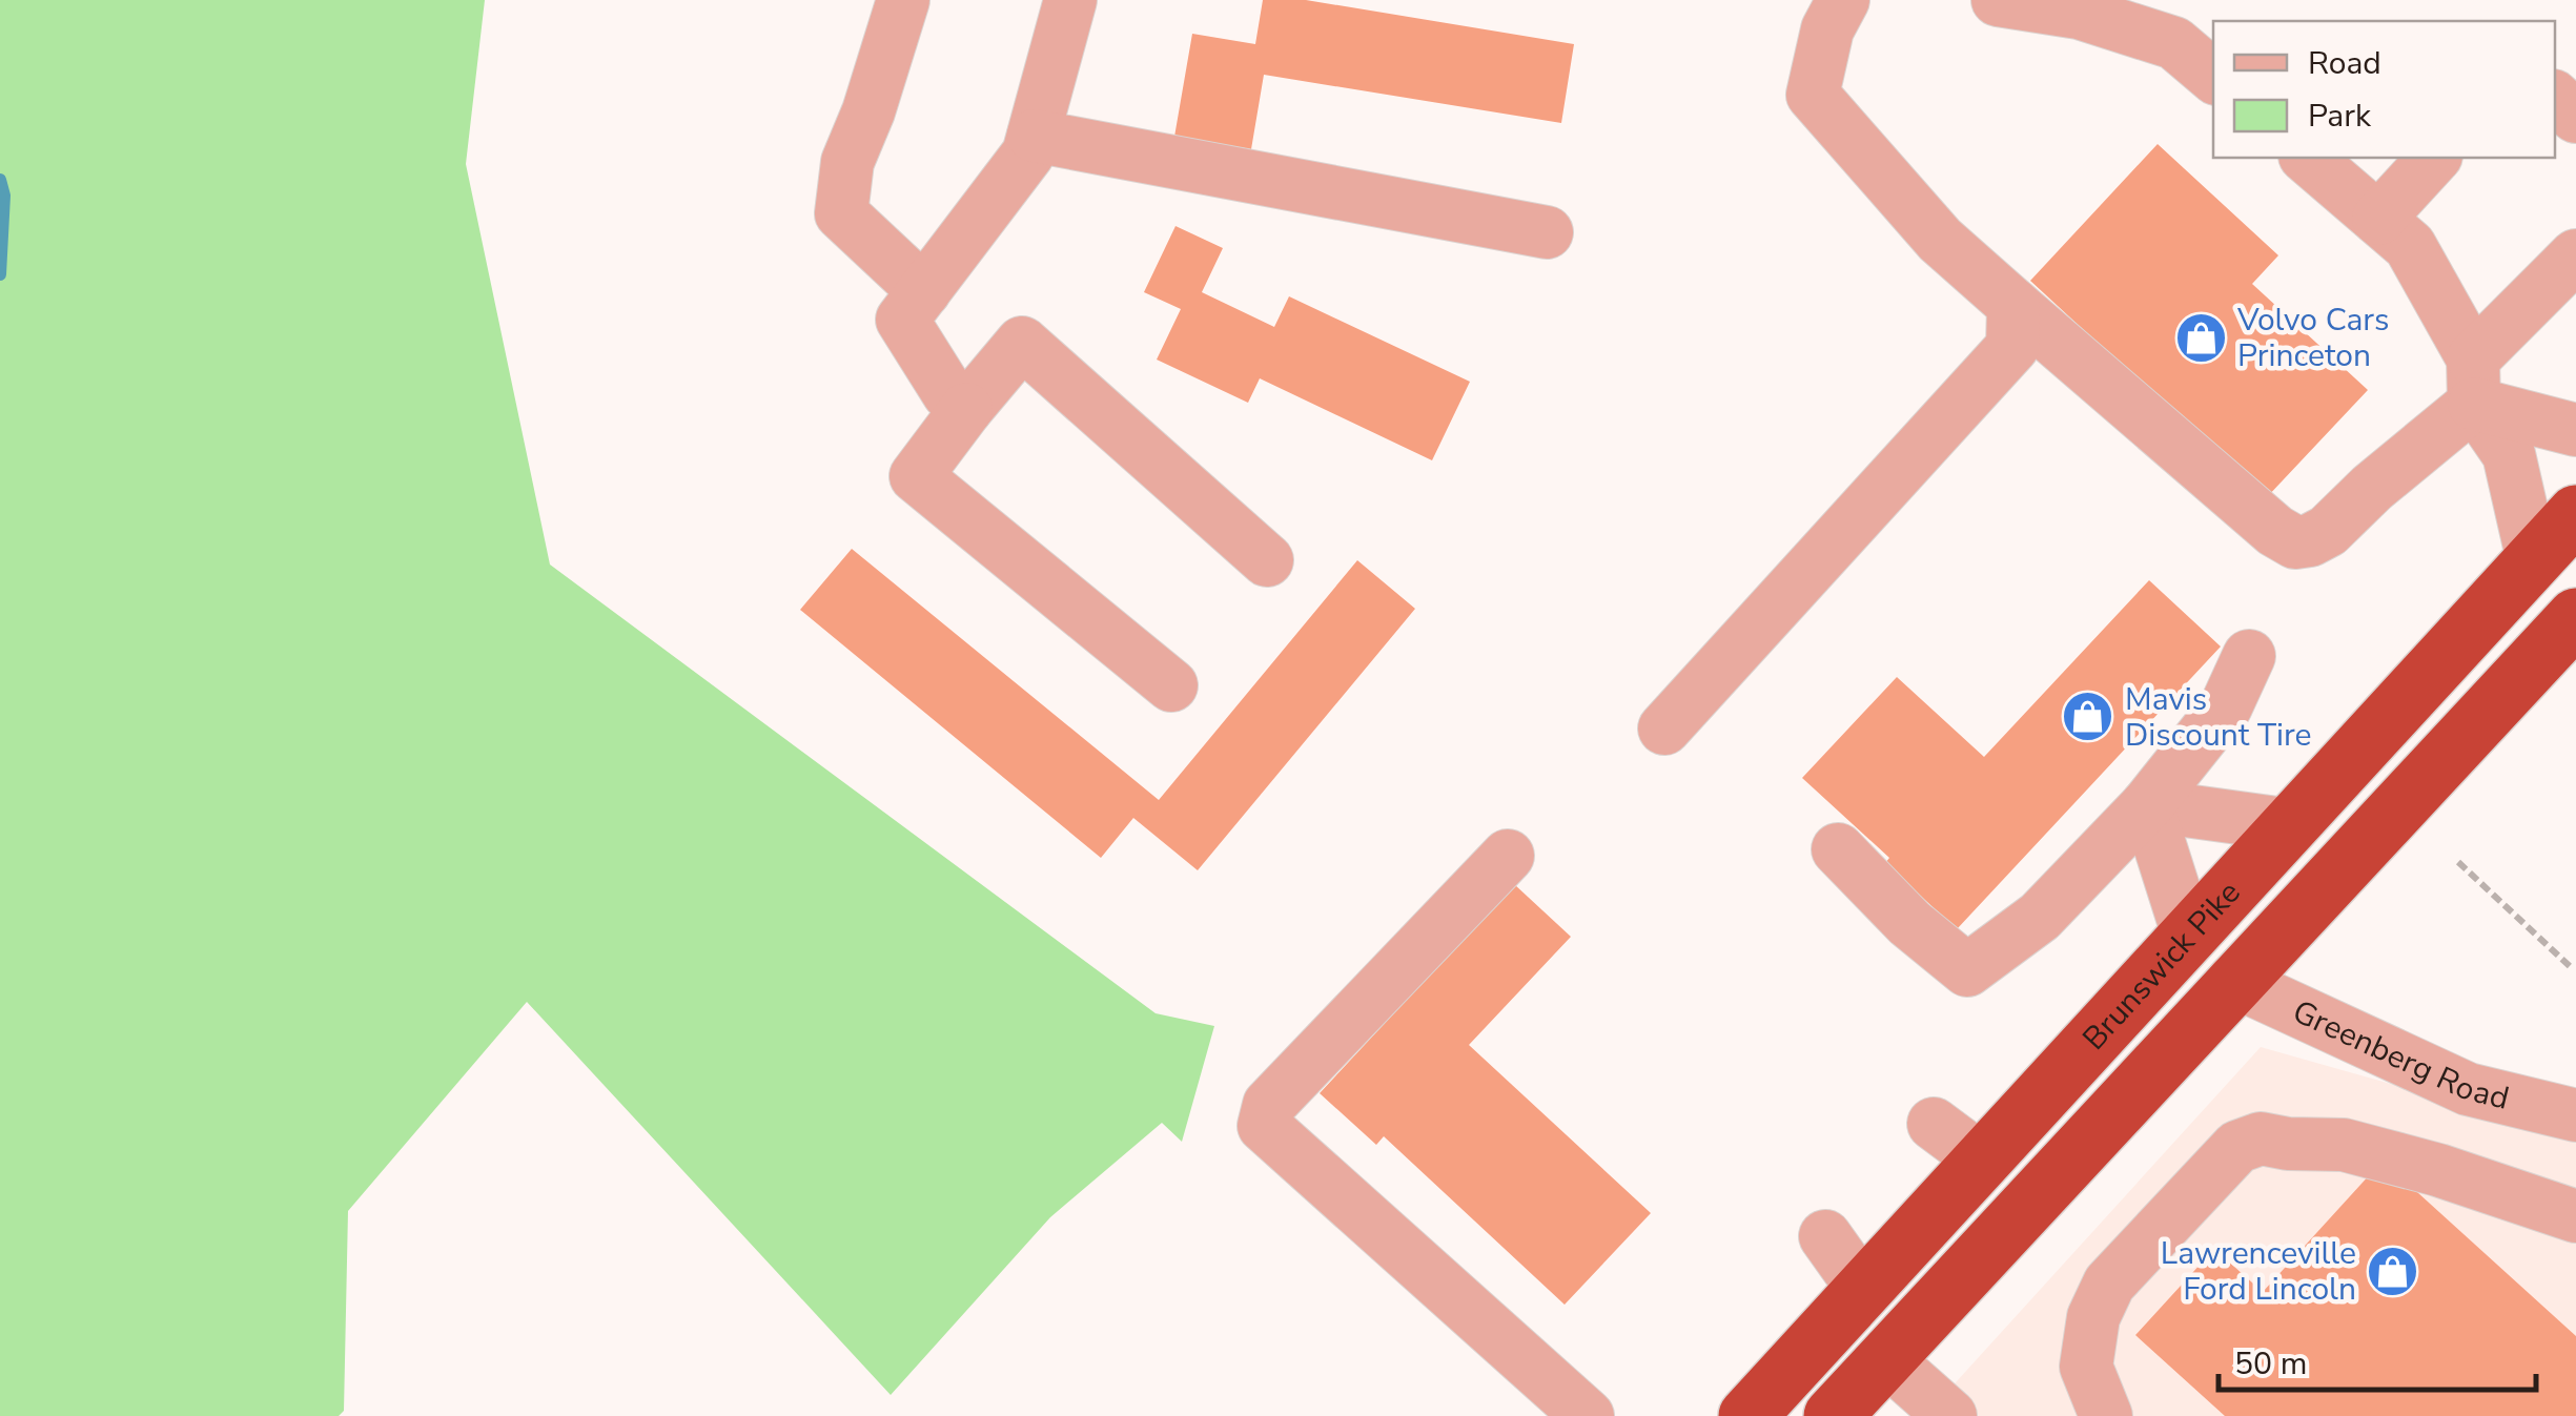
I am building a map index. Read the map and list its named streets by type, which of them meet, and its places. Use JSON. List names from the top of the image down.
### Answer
{
  "streets": {
    "highway": ["Brunswick Pike"],
    "street": ["Greenberg Road"]
  },
  "crossings": [
    ["Brunswick Pike", "Greenberg Road"]
  ],
  "places": {
    "shop": ["Volvo Cars Princeton", "Mavis Discount Tire", "Lawrenceville Ford Lincoln"]
  },
  "legend": ["Road", "Park"],
  "scale_bar": "50 m"
}
